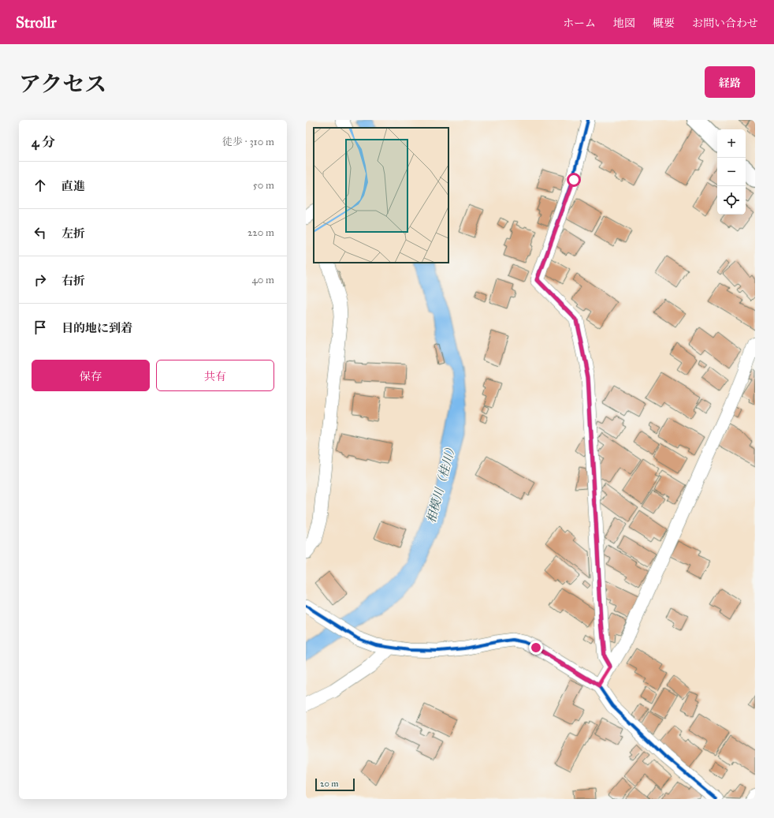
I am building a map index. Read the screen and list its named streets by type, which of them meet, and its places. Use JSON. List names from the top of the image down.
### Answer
{
  "water": ["相模川（桂川）"],
  "scale_bar": "20 m",
  "page": {
    "header": "Strollr",
    "nav": [
      "ホーム",
      "地図",
      "概要",
      "お問い合わせ"
    ],
    "title": "アクセス",
    "buttons": [
      "経路",
      ["保存", "共有"]
    ],
    "heading": ["4 分", "徒歩 · 310 m"],
    "map_buttons": ["+", "−"],
    "list": [
      ["直進", "50 m"],
      ["左折", "220 m"],
      ["右折", "40 m"],
      "目的地に到着"
    ],
    "scale": "20 m"
  }
}
